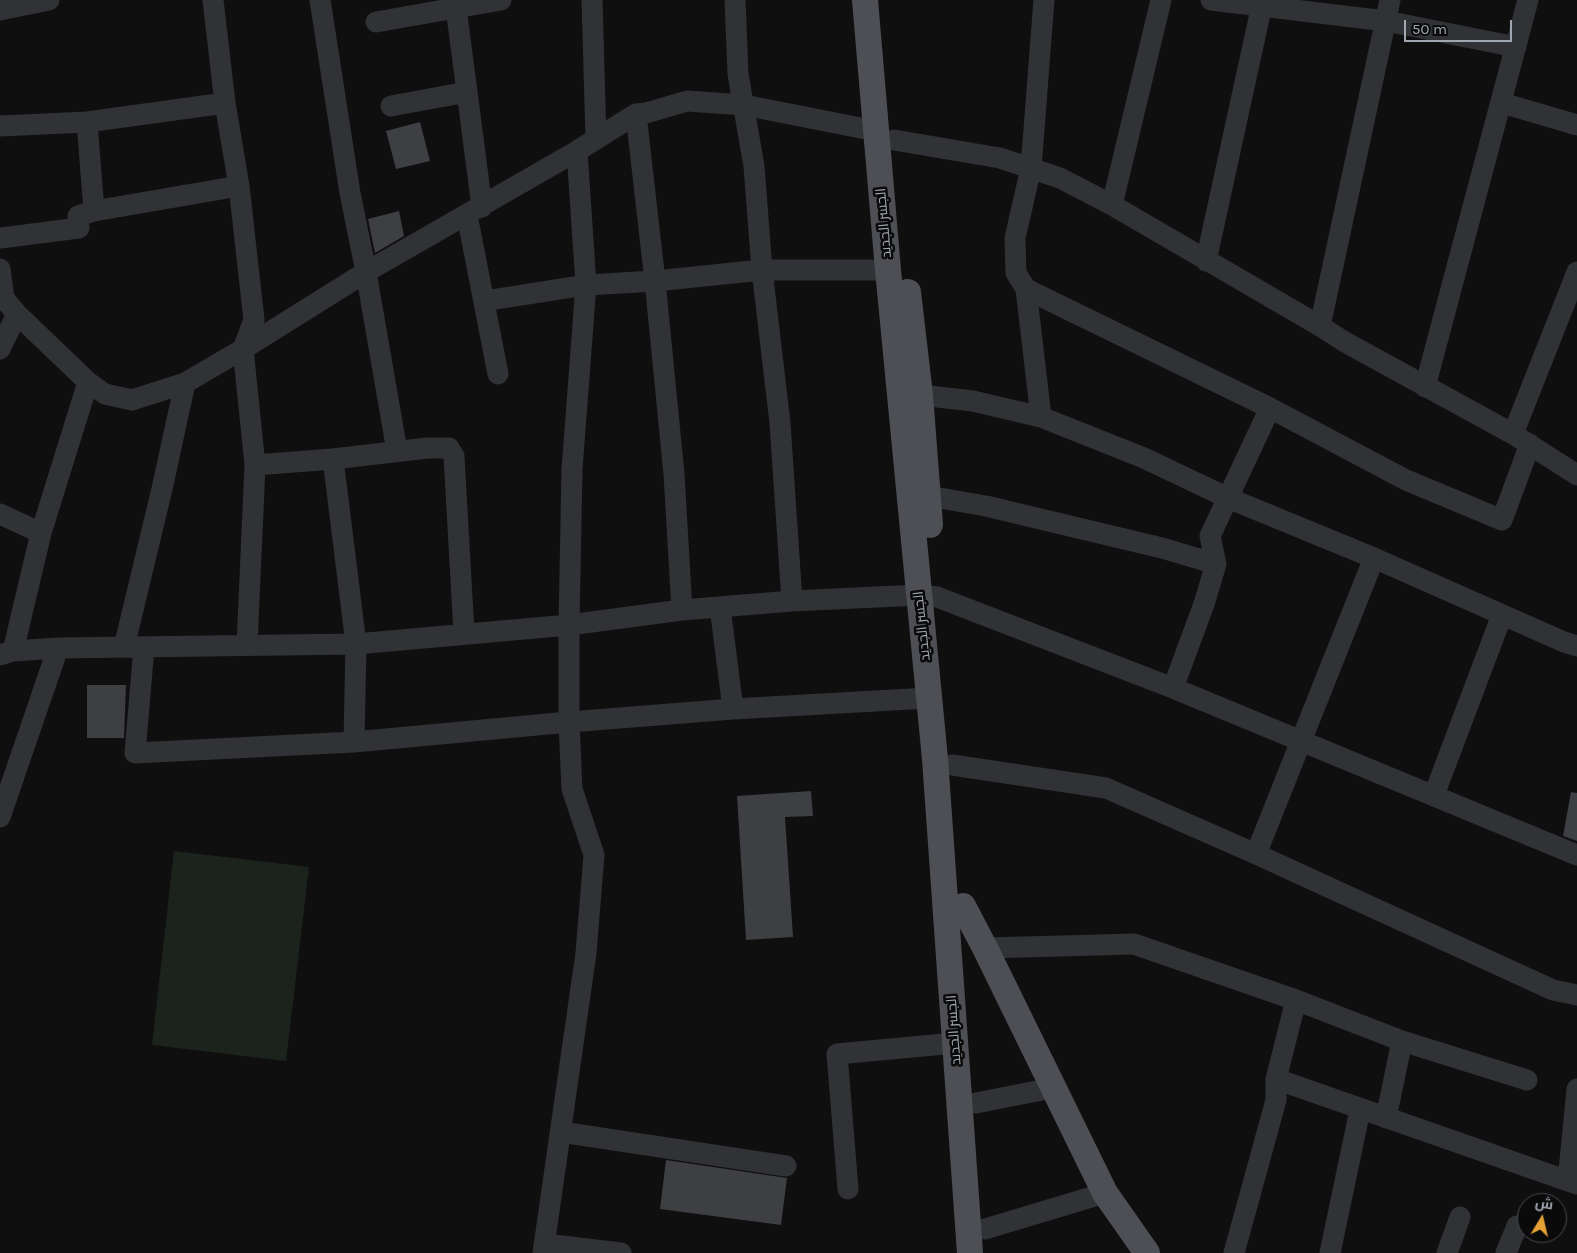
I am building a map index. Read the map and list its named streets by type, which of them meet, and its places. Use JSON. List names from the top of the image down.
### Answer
{
  "streets": {
    "main road": ["الجسر الجديد"]
  },
  "scale_bar": "50 m",
  "north": "top"
}
